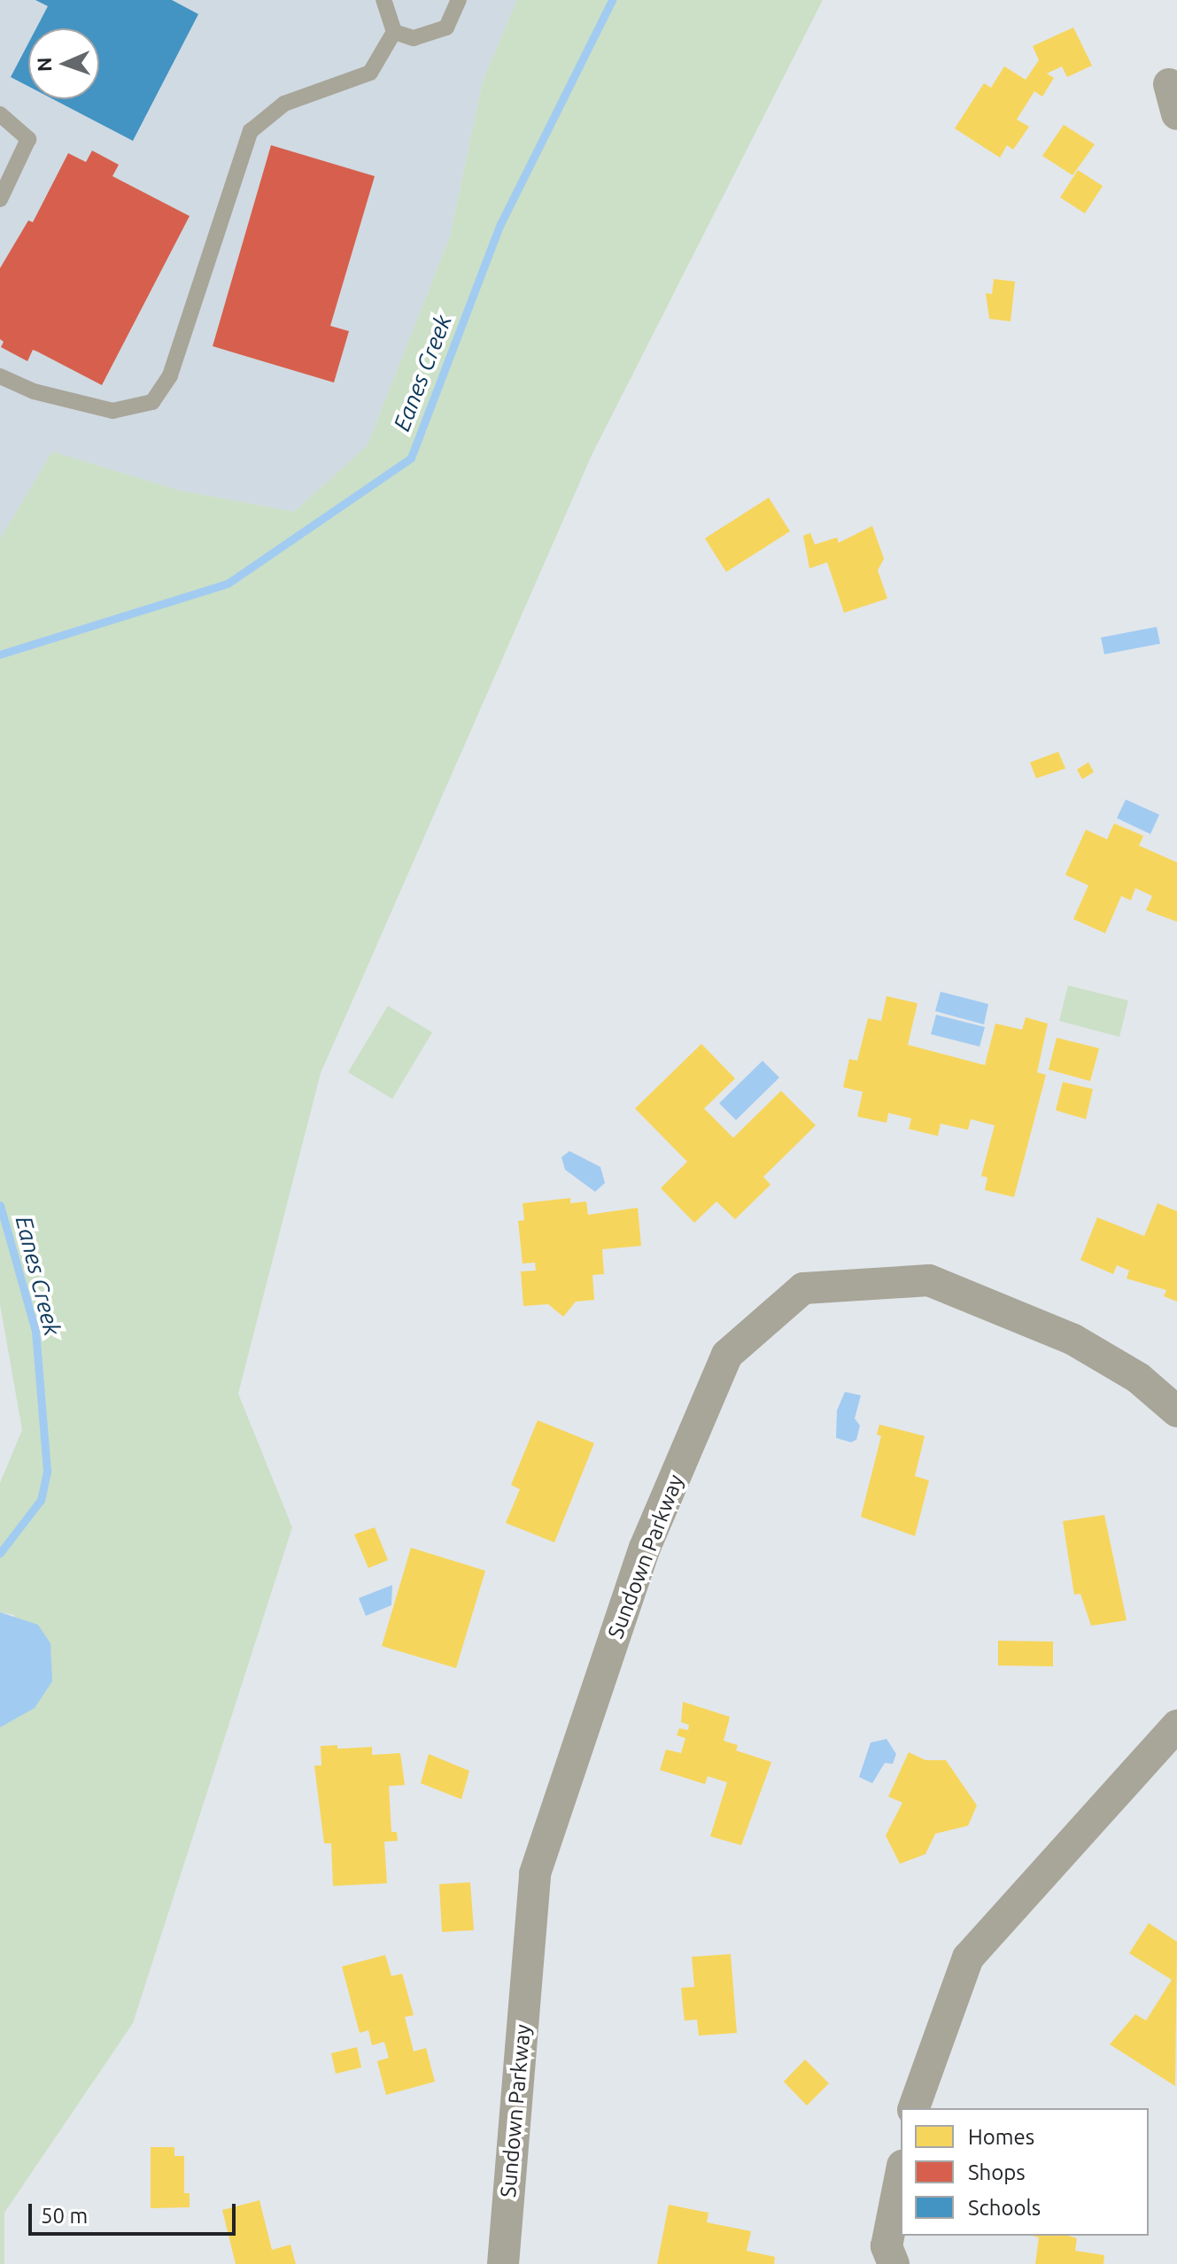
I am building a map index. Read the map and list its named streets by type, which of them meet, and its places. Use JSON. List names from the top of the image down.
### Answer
{
  "streets": {
    "street": ["Sundown Parkway"]
  },
  "water": ["Eanes Creek"],
  "legend": ["Homes", "Shops", "Schools"],
  "scale_bar": "50 m",
  "north": "left"
}
